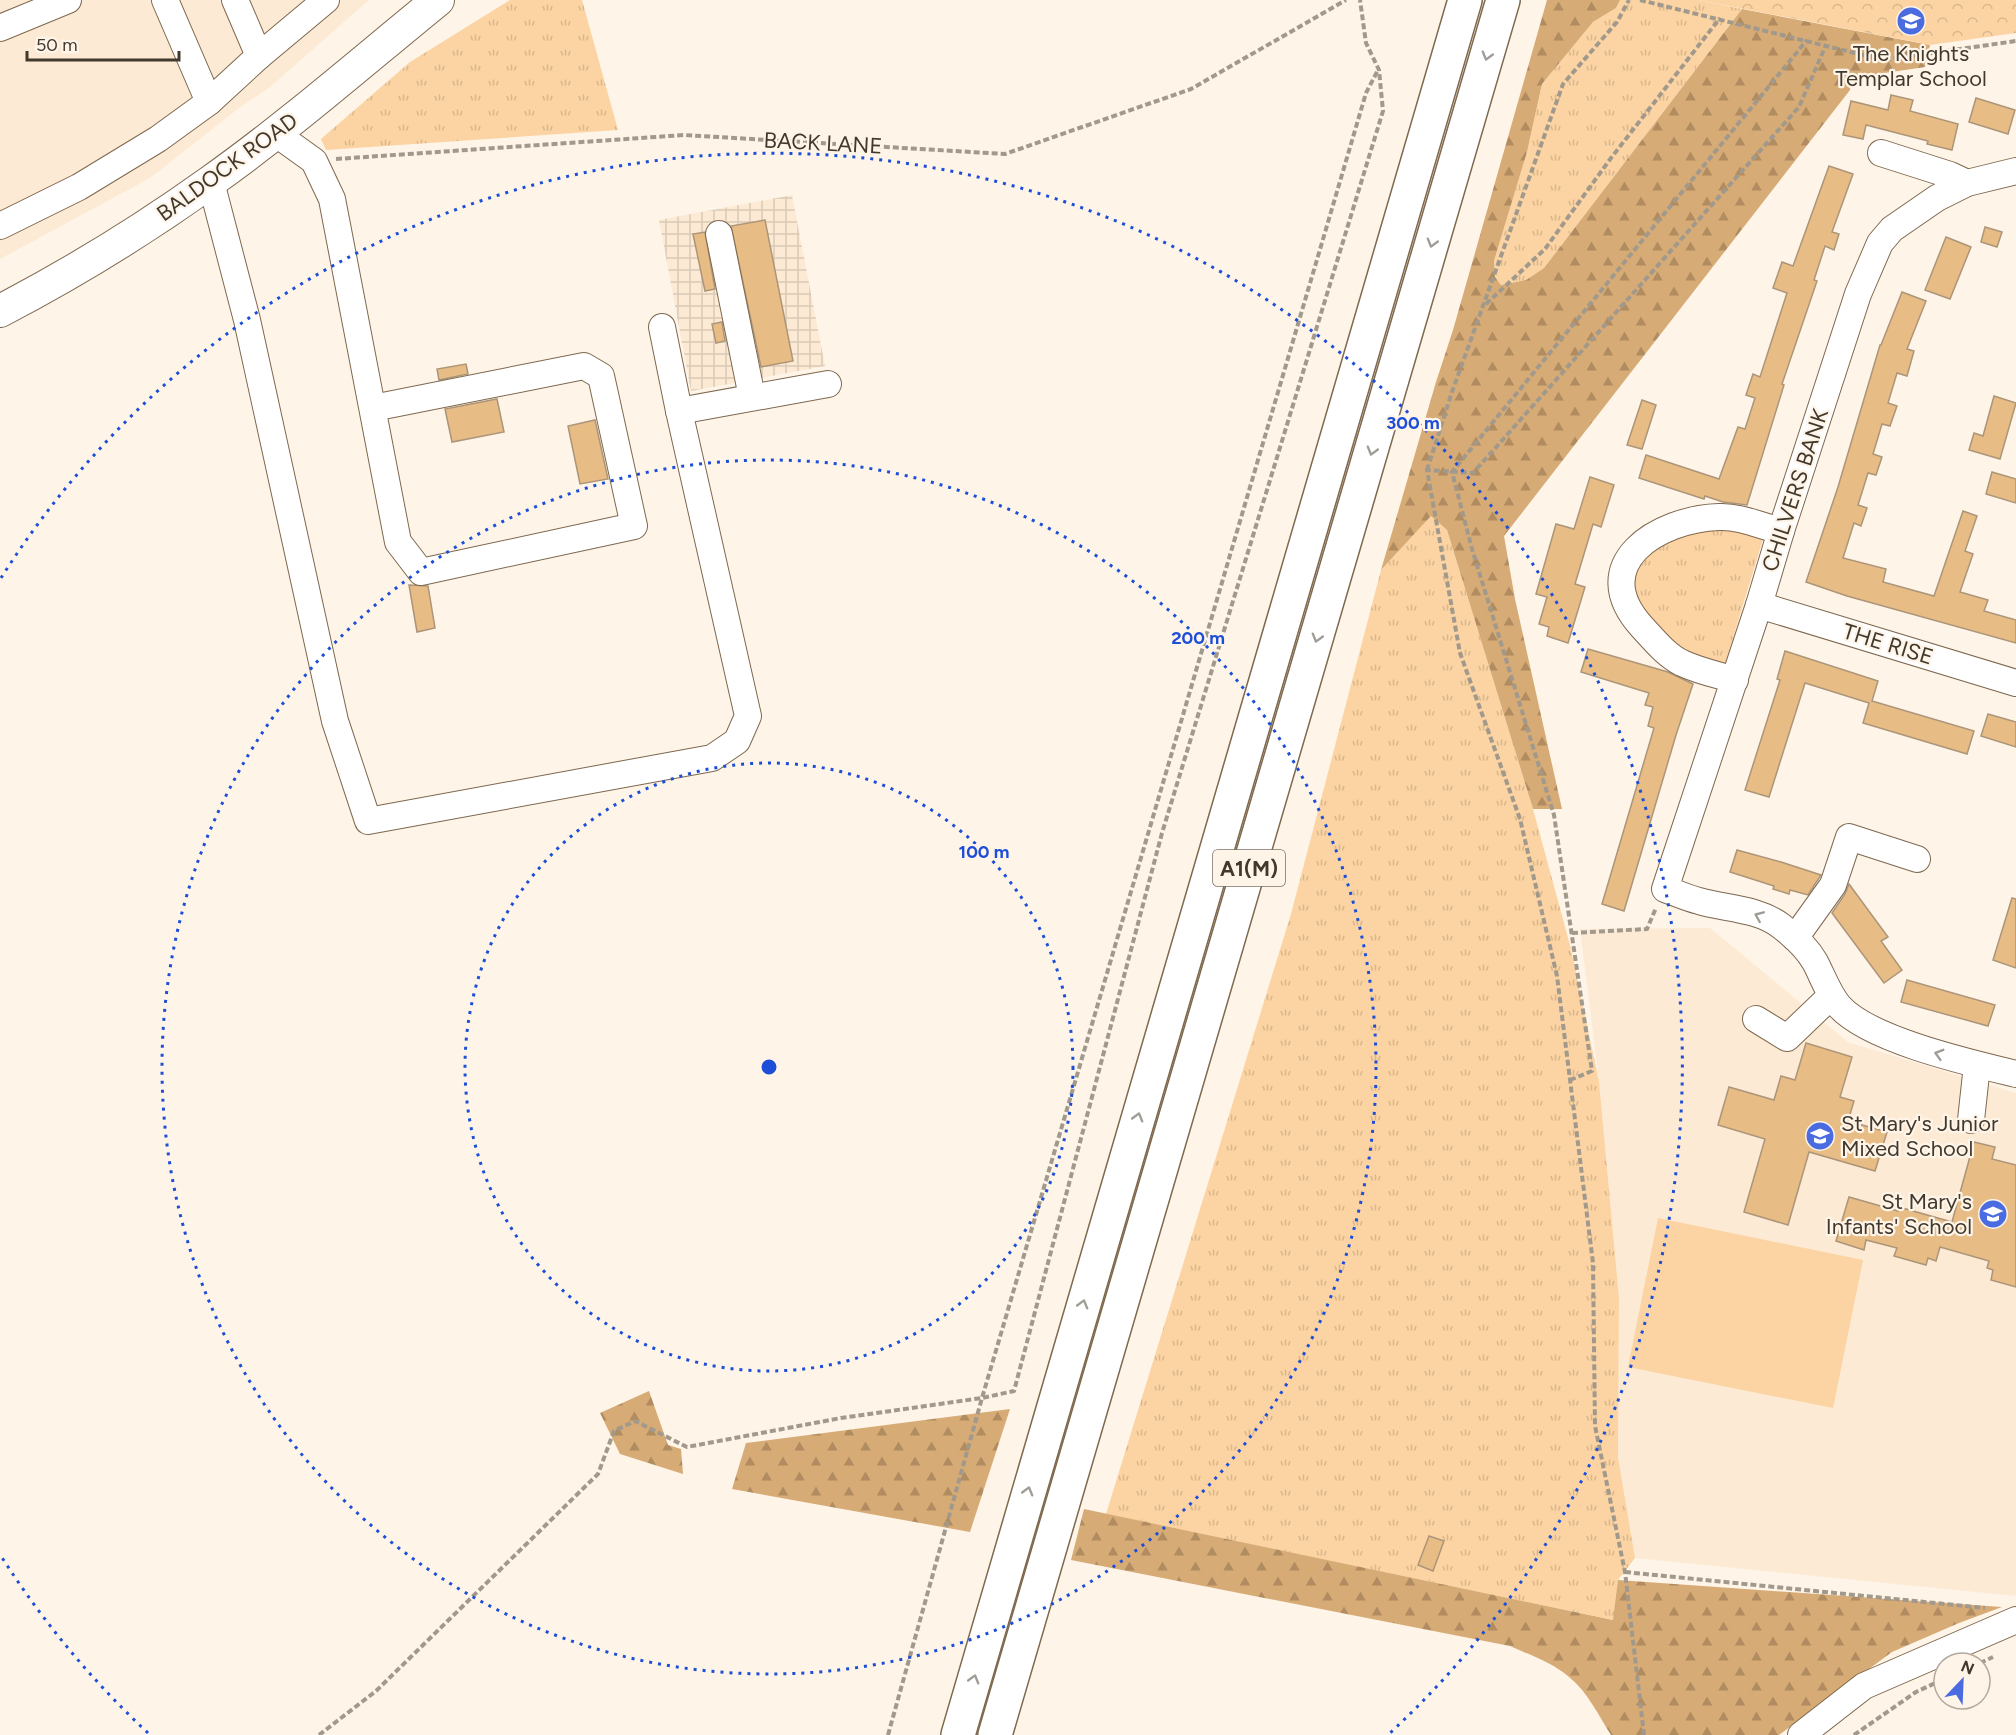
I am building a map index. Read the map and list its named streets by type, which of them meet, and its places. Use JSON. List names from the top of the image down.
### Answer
{
  "streets": {
    "highway": ["A1(M)"],
    "main road": ["BALDOCK ROAD"],
    "street": ["CHILVERS BANK", "THE RISE"],
    "path": ["BACK LANE"]
  },
  "crossings": [
    ["CHILVERS BANK", "THE RISE"]
  ],
  "places": {
    "school or university": ["The Knights Templar School", "St Mary's Junior Mixed School", "St Mary's Infants' School"]
  },
  "scale_bar": "50 m",
  "north": "top right",
  "rings": ["300 m", "200 m", "100 m"]
}
